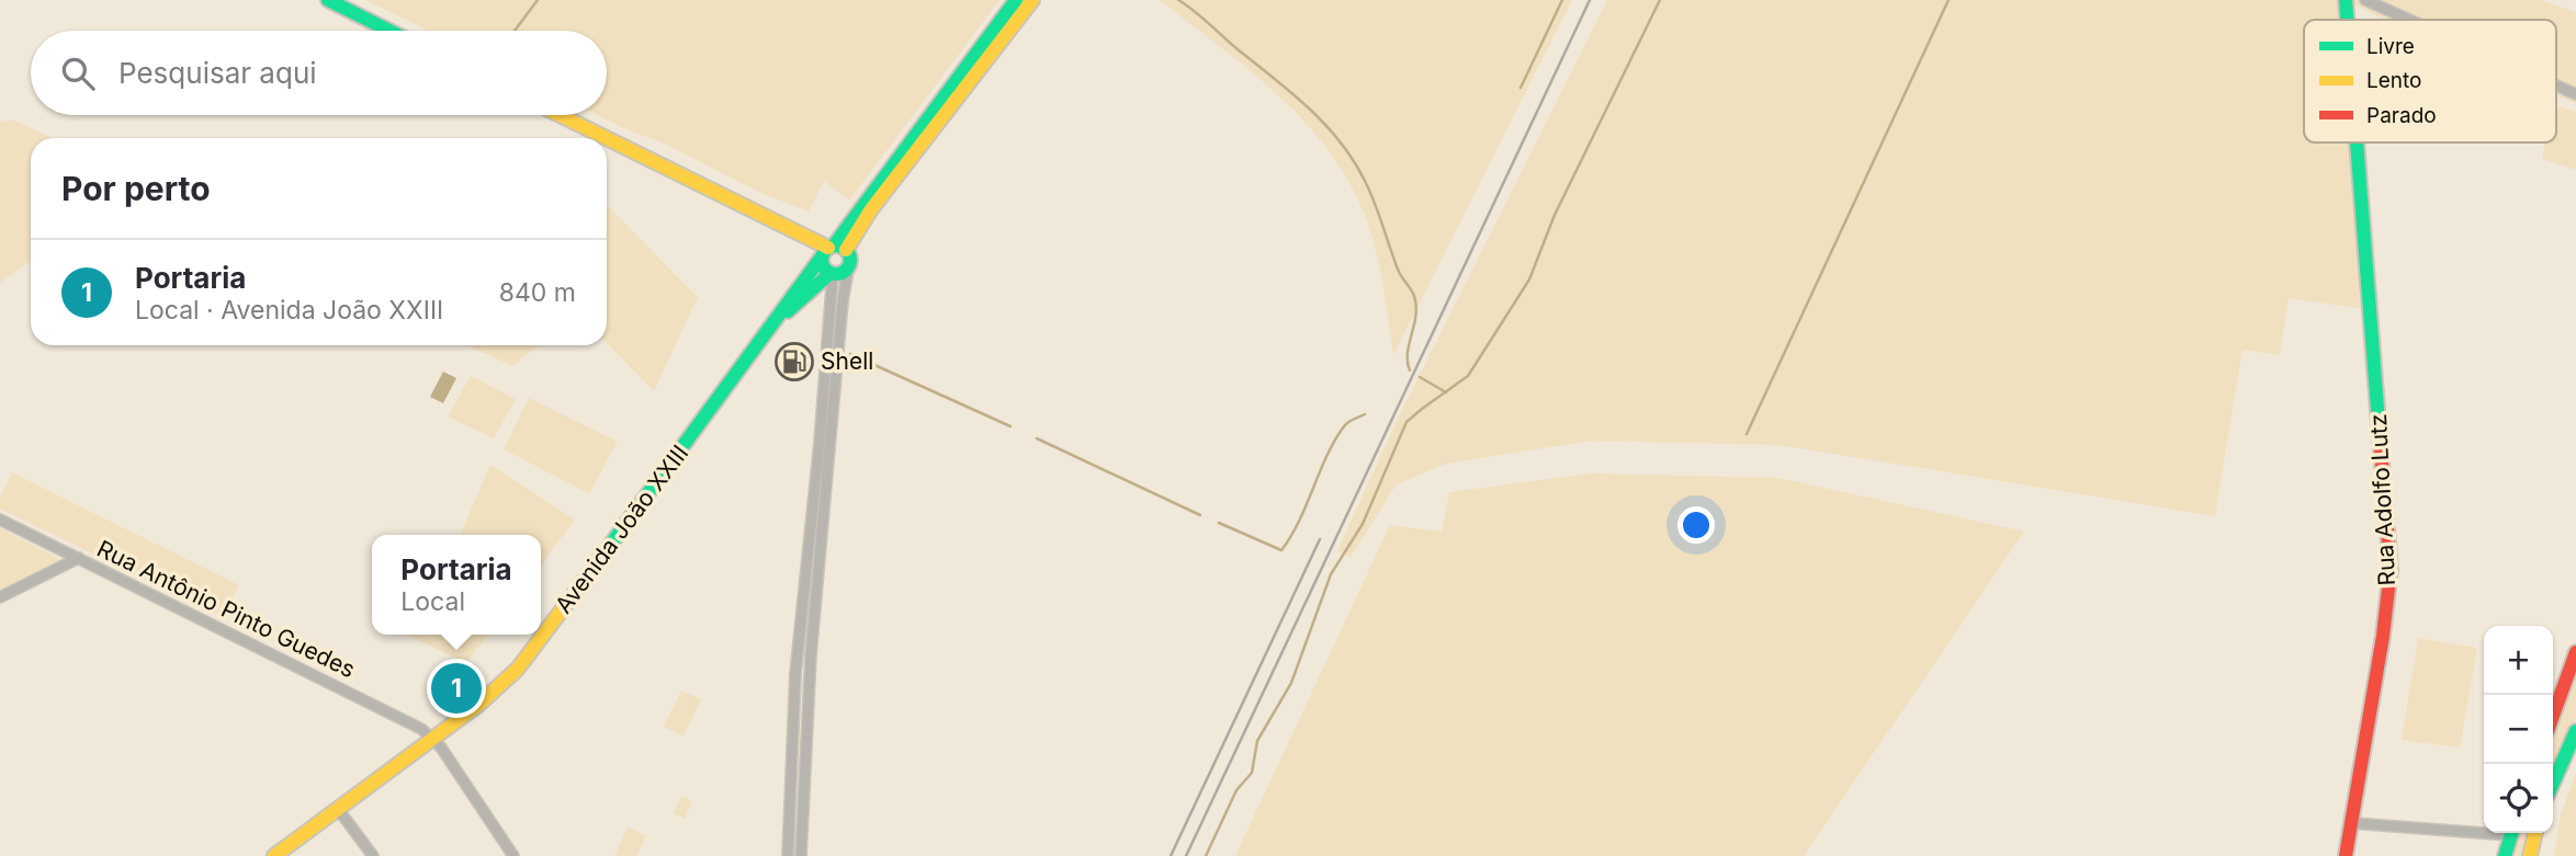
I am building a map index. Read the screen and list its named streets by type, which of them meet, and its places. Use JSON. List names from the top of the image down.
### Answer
{
  "streets": {
    "main road": ["Rua Adolfo Lutz", "Avenida João XXIII"],
    "street": ["Rua Antônio Pinto Guedes"]
  },
  "crossings": [
    ["Avenida João XXIII", "Rua Antônio Pinto Guedes"]
  ],
  "places": {
    "fuel station": ["Shell"]
  },
  "legend": ["Livre", "Lento", "Parado"],
  "page": {
    "search": "Pesquisar aqui",
    "heading": "Por perto",
    "list": [
      {
        "mark": "1",
        "name": "Portaria",
        "note": "Local · Avenida João XXIII",
        "value": "840 m"
      }
    ],
    "popup": ["Portaria", "Local"],
    "map_buttons": ["+", "−"],
    "pins": "1"
  }
}
